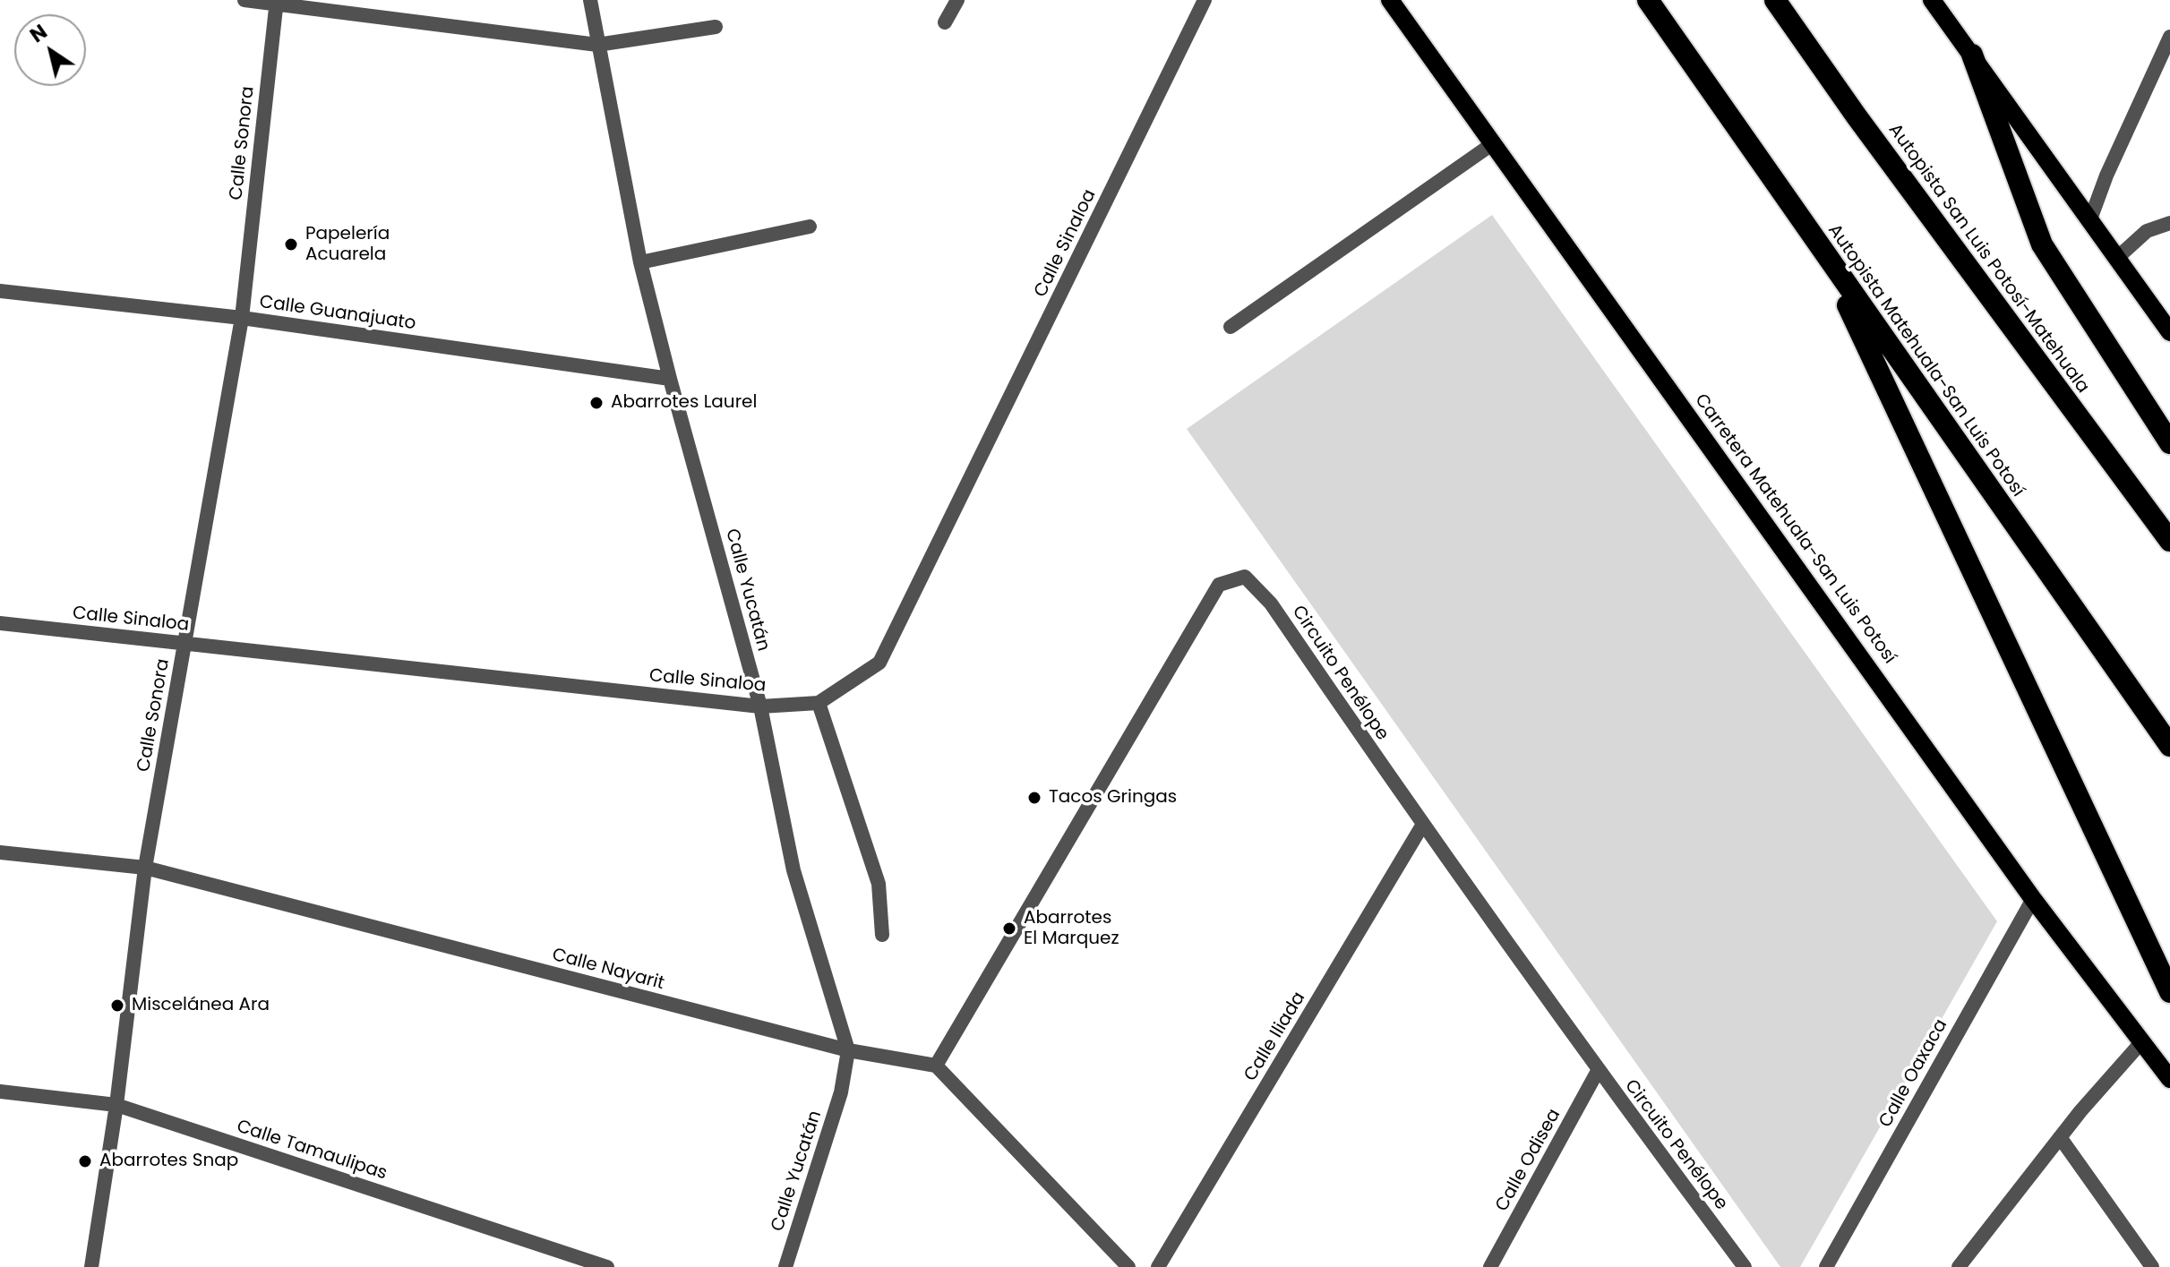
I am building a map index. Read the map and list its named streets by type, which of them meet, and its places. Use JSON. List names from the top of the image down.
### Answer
{
  "streets": {
    "highway": ["Autopista San Luis Potosí-Matehuala", "Autopista Matehuala-San Luis Potosí"],
    "main road": ["Carretera Matehuala-San Luis Potosí"],
    "street": [
      "Calle Sonora",
      "Calle Sinaloa",
      "Calle Guanajuato",
      "Calle Yucatán",
      "Circuito Penélope",
      "Calle Nayarit",
      "Calle Iliada",
      "Calle Oaxaca",
      "Calle Tamaulipas",
      "Calle Odisea"
    ]
  },
  "crossings": [
    ["Calle Sonora", "Calle Sinaloa"],
    ["Calle Sonora", "Calle Guanajuato"],
    ["Calle Sonora", "Calle Nayarit"],
    ["Calle Sonora", "Calle Tamaulipas"],
    ["Calle Sinaloa", "Calle Yucatán"],
    ["Calle Guanajuato", "Calle Yucatán"],
    ["Carretera Matehuala-San Luis Potosí", "Calle Oaxaca"],
    ["Calle Yucatán", "Calle Nayarit"],
    ["Circuito Penélope", "Calle Nayarit"],
    ["Circuito Penélope", "Calle Iliada"],
    ["Circuito Penélope", "Calle Odisea"]
  ],
  "places": [
    "Papelería Acuarela",
    "Abarrotes Laurel",
    "Tacos Gringas",
    "Abarrotes El Marquez",
    "Miscelánea Ara",
    "Abarrotes Snap"
  ],
  "north": "top left"
}
